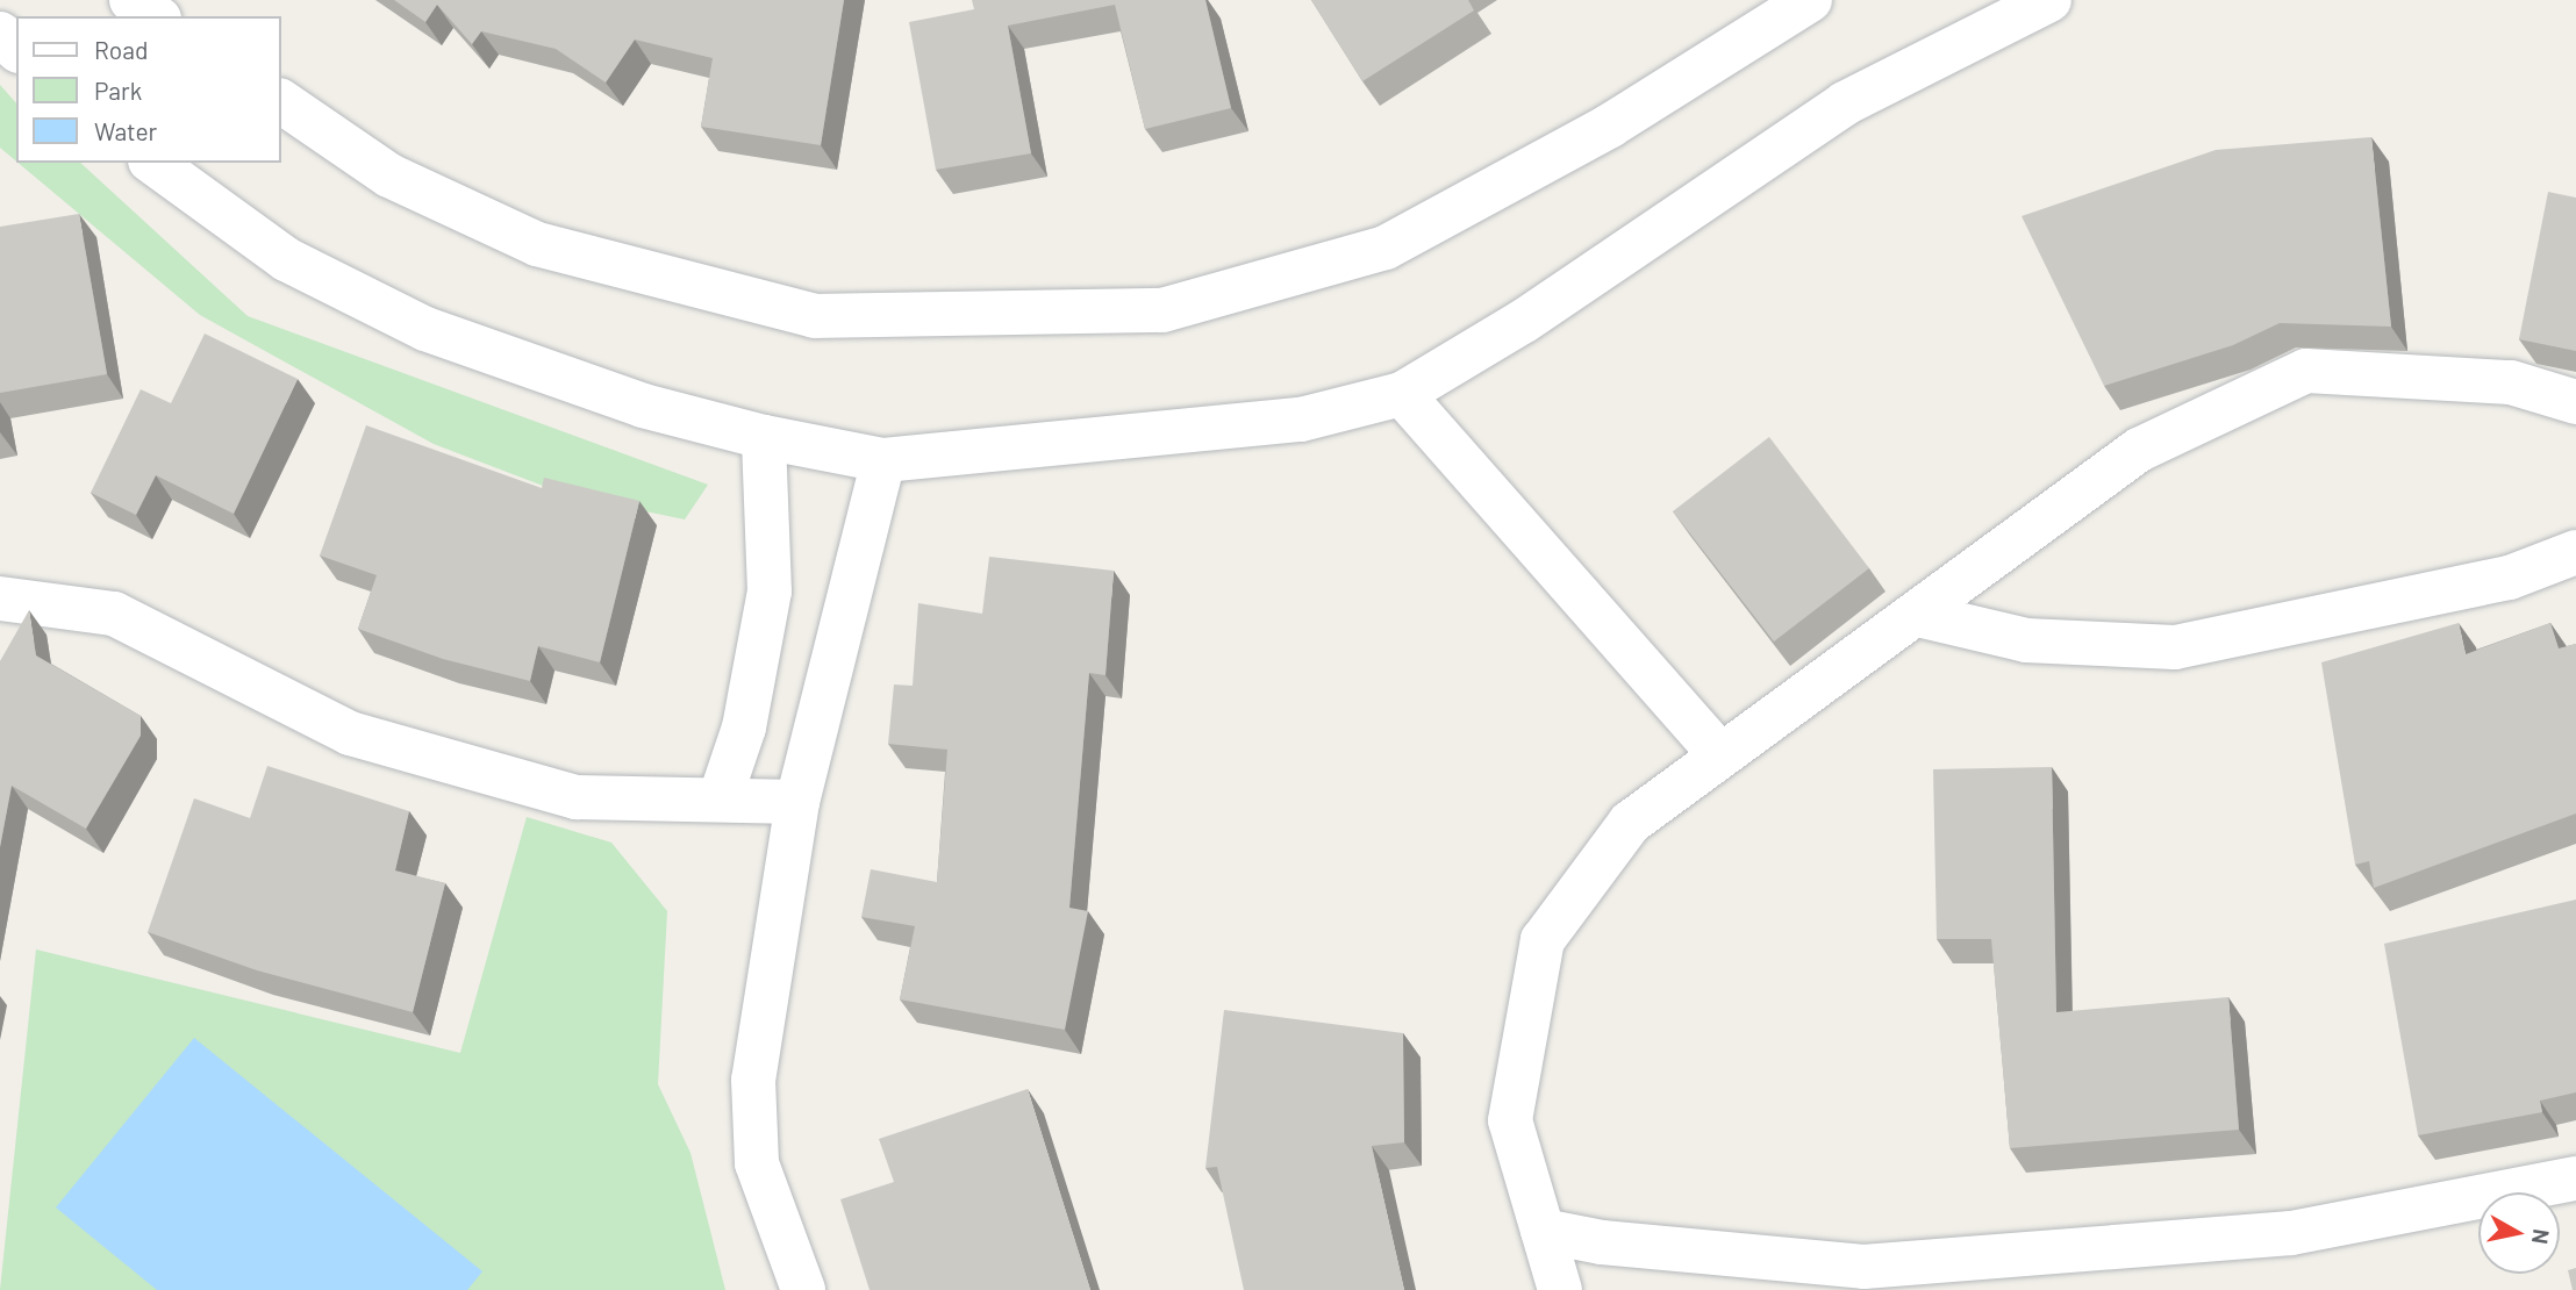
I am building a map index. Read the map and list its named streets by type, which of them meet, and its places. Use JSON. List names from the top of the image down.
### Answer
{
  "legend": ["Road", "Park", "Water"],
  "north": "right"
}
